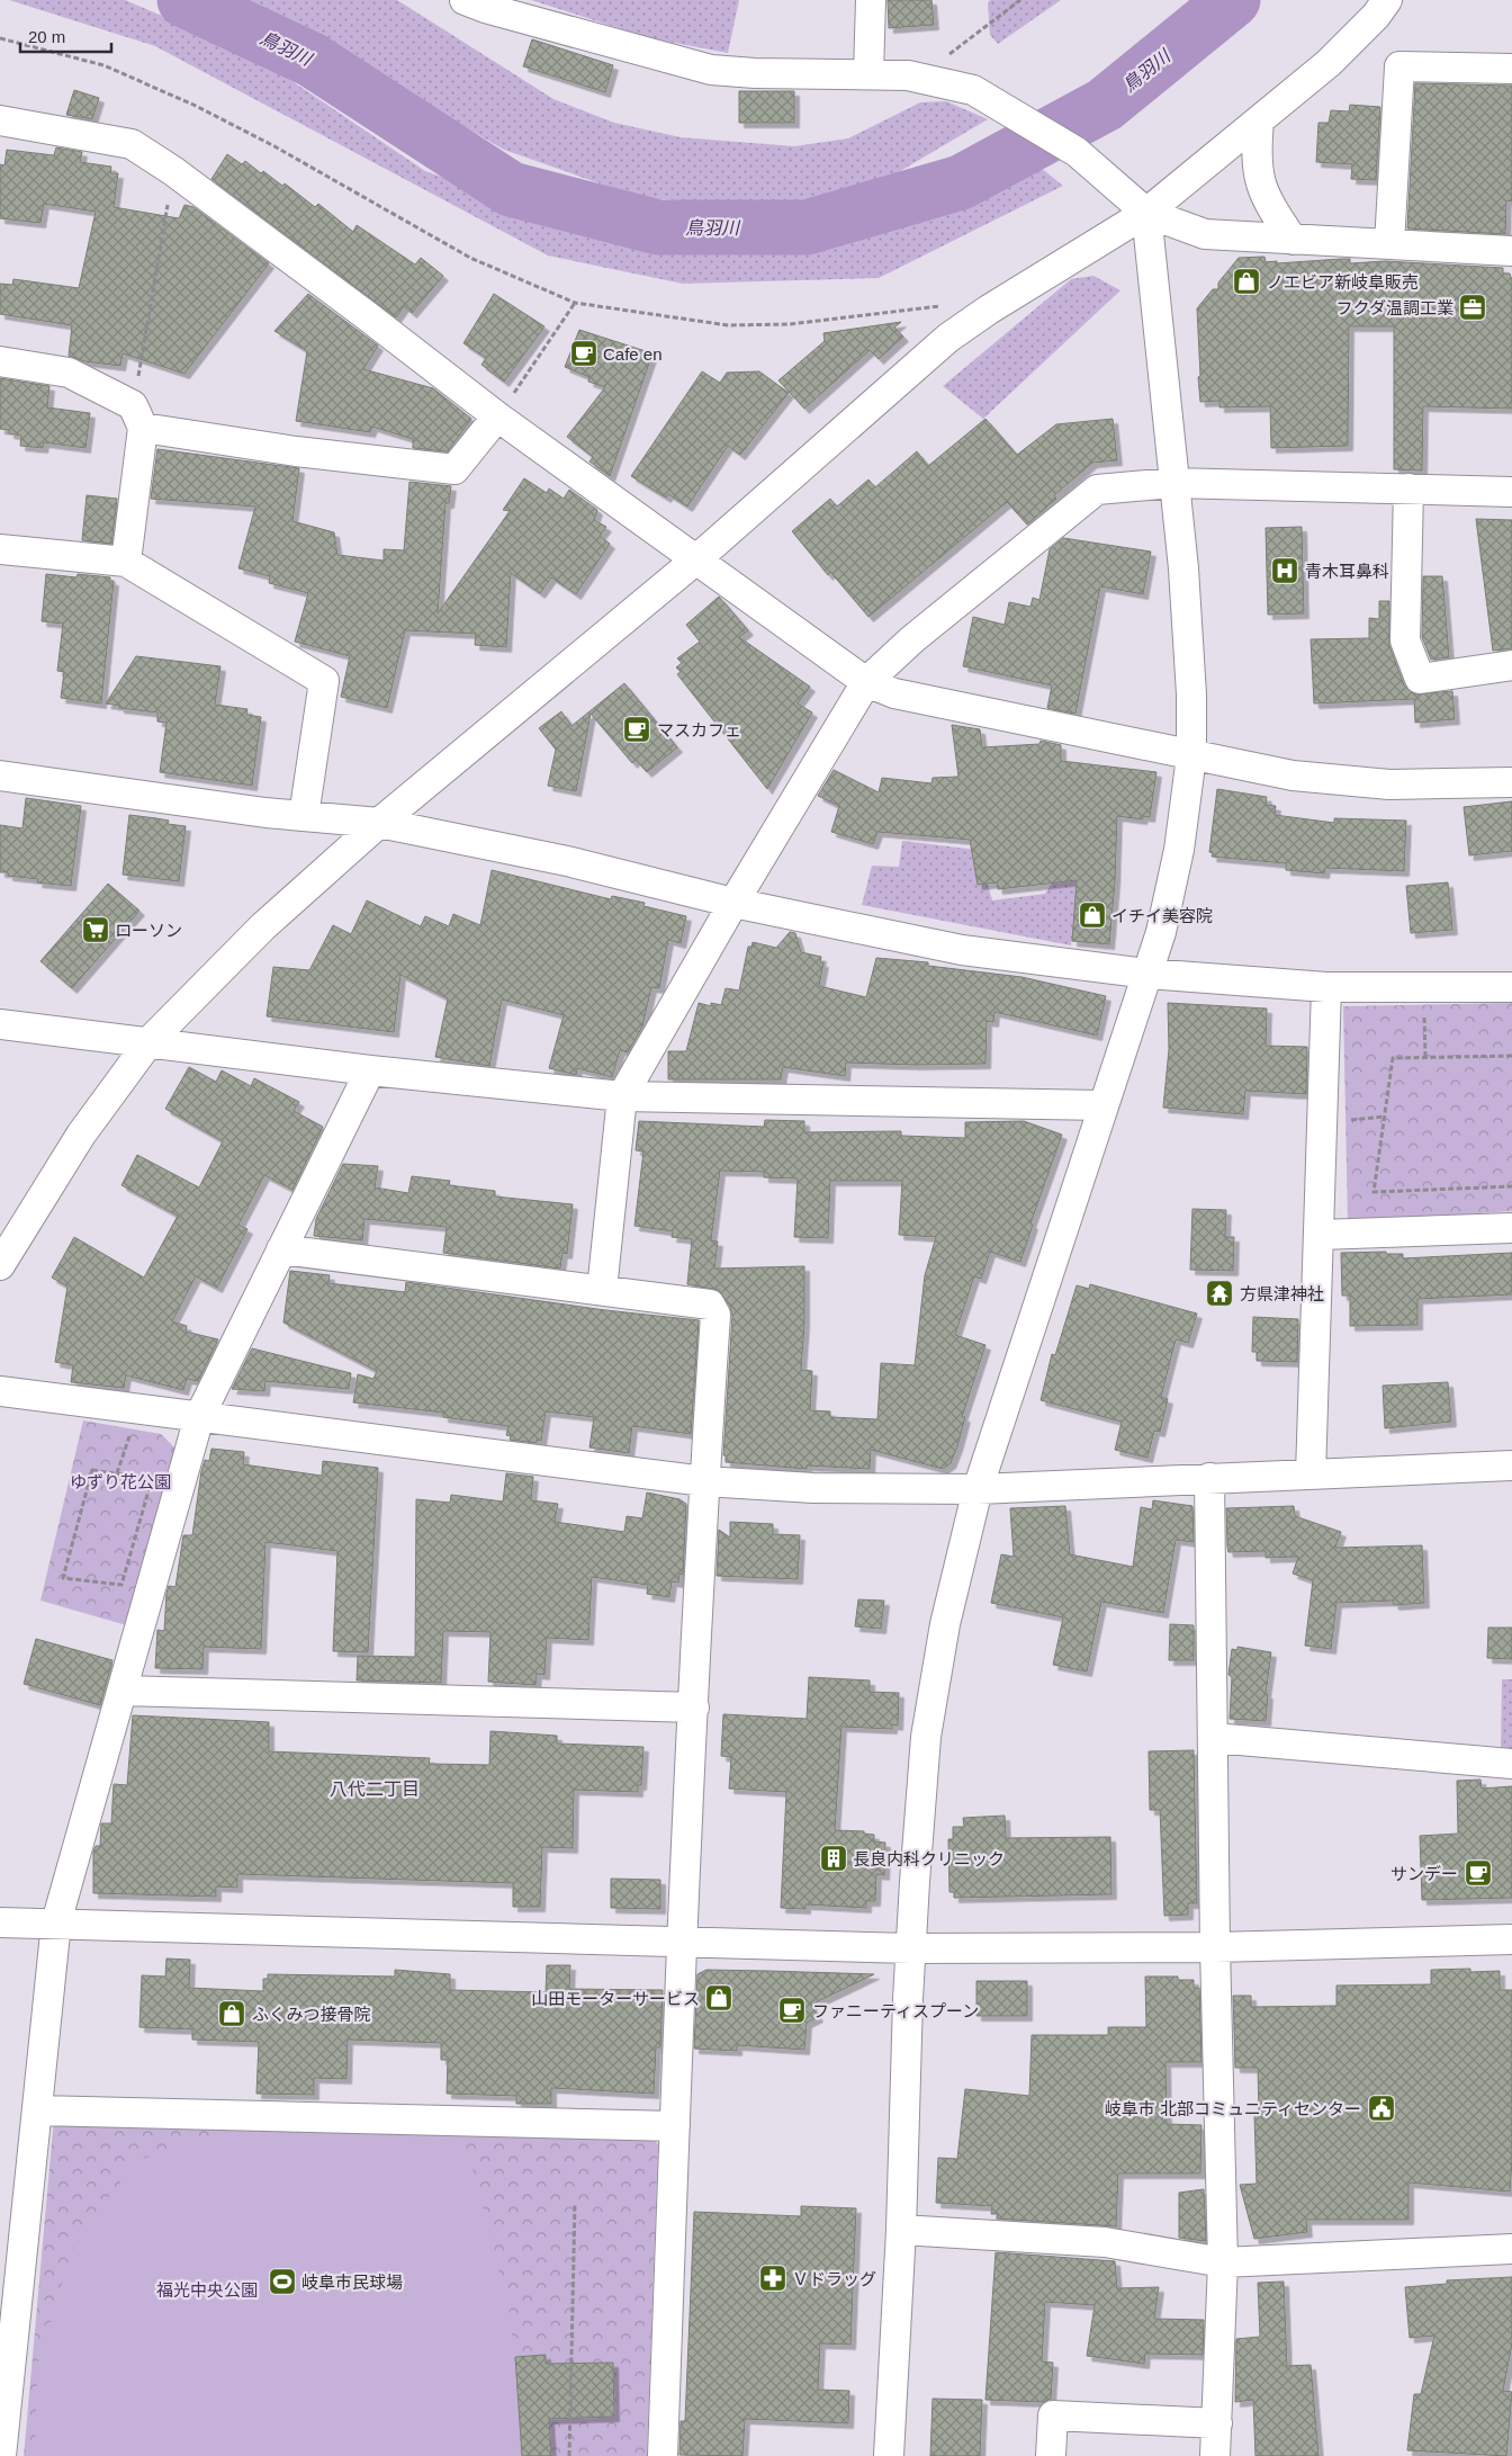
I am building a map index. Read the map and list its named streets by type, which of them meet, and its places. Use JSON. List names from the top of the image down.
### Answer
{
  "districts": ["八代二丁目"],
  "water": ["鳥羽川"],
  "parks": ["ゆずり花公園", "福光中央公園"],
  "places": {
    "shop": [
      "ノエビア新岐阜販売",
      "イチイ美容院",
      "山田モーターサービス",
      "ふくみつ接骨院"
    ],
    "office": ["フクダ温調工業"],
    "cafe": [
      "Cafe en",
      "マスカフェ",
      "サンデー",
      "ファニーティスプーン"
    ],
    "hospital": ["青木耳鼻科"],
    "supermarket": ["ローソン"],
    "temple": ["方県津神社"],
    "building": ["長良内科クリニック"],
    "public building": ["岐阜市 北部コミュニティセンター"],
    "pharmacy": ["Ｖドラッグ"],
    "sports": ["岐阜市民球場"]
  },
  "scale_bar": "20 m"
}
